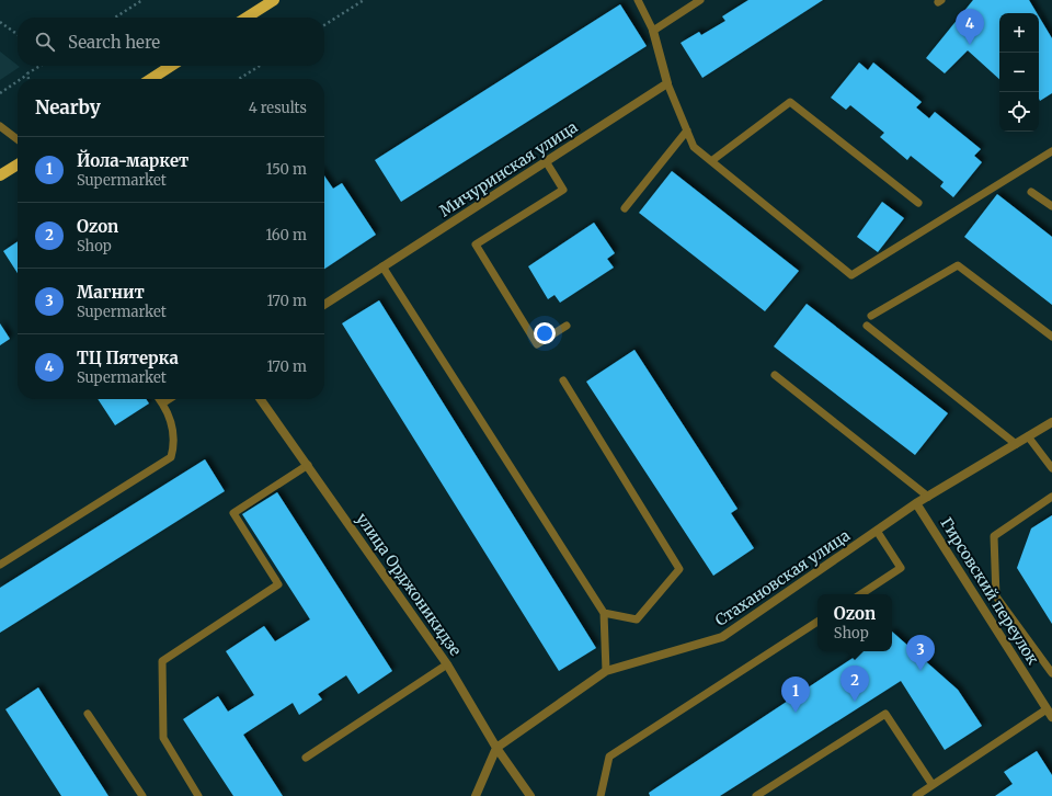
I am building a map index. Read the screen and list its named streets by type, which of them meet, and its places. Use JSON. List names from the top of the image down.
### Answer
{
  "streets": {
    "street": [
      "Мичуринская улица",
      "Стахановская улица",
      "улица Орджоникидзе",
      "Гирсовский переулок"
    ]
  },
  "crossings": [
    ["Стахановская улица", "улица Орджоникидзе"],
    ["Стахановская улица", "Гирсовский переулок"]
  ],
  "page": {
    "pins": [
      "4",
      "3",
      "2",
      "1"
    ],
    "map_buttons": ["+", "−"],
    "search": "Search here",
    "heading": ["Nearby", "4 results"],
    "list": [
      {
        "mark": "1",
        "name": "Йола-маркет",
        "note": "Supermarket",
        "value": "150 m"
      },
      {
        "mark": "2",
        "name": "Ozon",
        "note": "Shop",
        "value": "160 m"
      },
      {
        "mark": "3",
        "name": "Магнит",
        "note": "Supermarket",
        "value": "170 m"
      },
      {
        "mark": "4",
        "name": "ТЦ Пятерка",
        "note": "Supermarket",
        "value": "170 m"
      }
    ],
    "popup": ["Ozon", "Shop"]
  }
}
